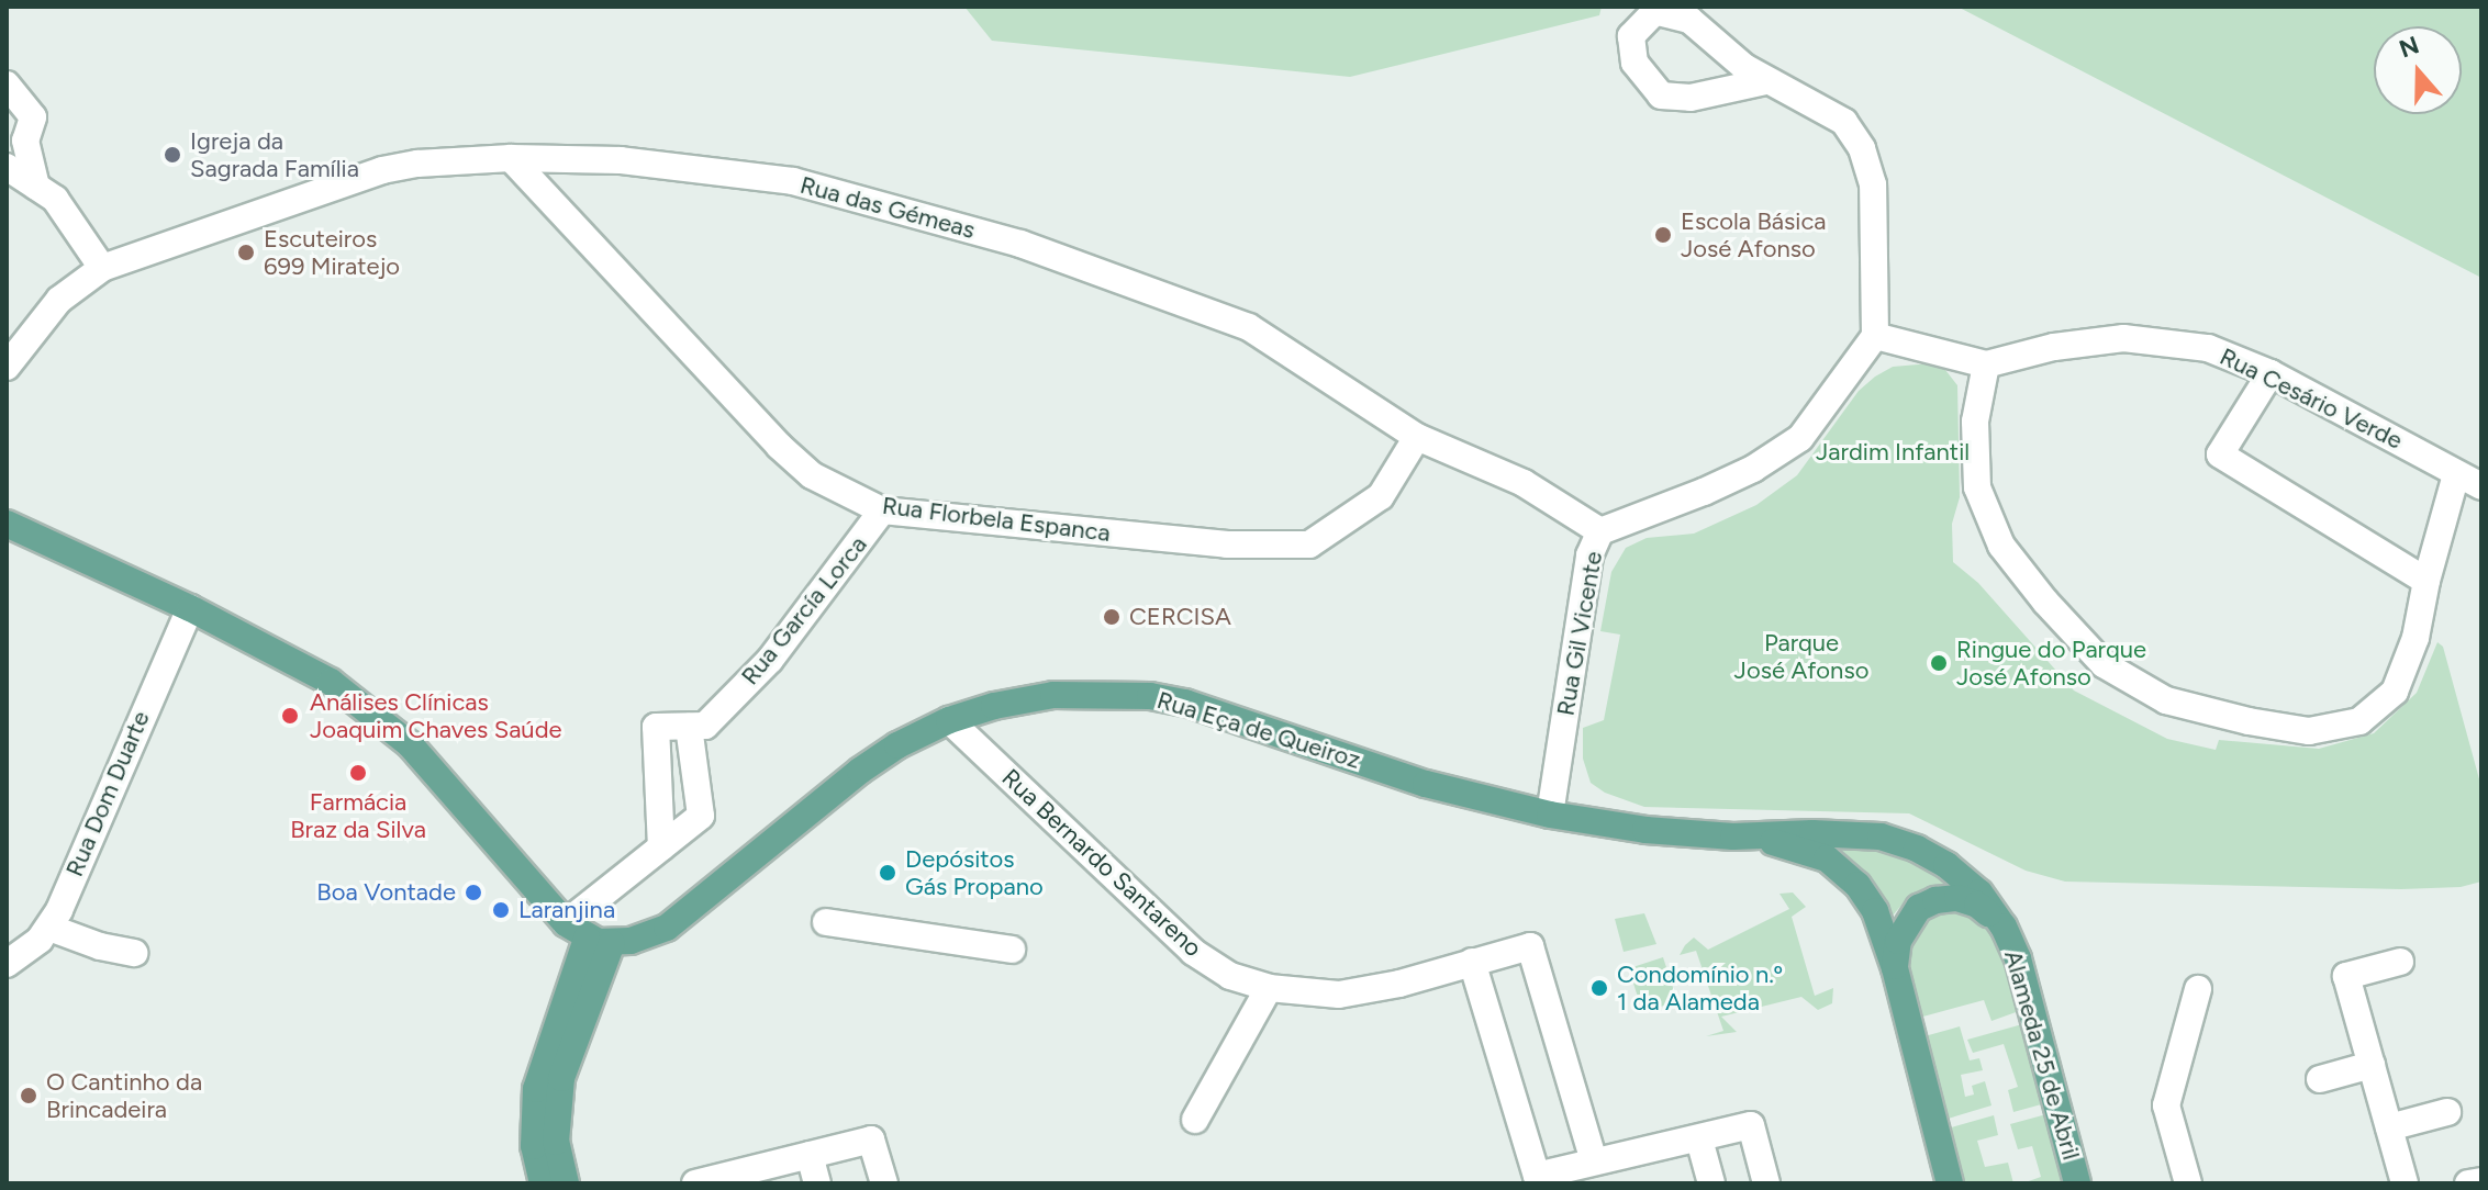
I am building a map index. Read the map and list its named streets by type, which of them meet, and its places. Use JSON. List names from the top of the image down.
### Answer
{
  "streets": {
    "main road": ["Rua Eça de Queiroz", "Alameda 25 de Abril"],
    "street": [
      "Rua das Gémeas",
      "Rua Cesário Verde",
      "Rua Florbela Espanca",
      "Rua García Lorca",
      "Rua Gil Vicente",
      "Rua Dom Duarte",
      "Rua Bernardo Santareno"
    ]
  },
  "crossings": [
    ["Rua das Gémeas", "Rua Florbela Espanca"],
    ["Rua das Gémeas", "Rua Gil Vicente"],
    ["Rua Cesário Verde", "Rua Gil Vicente"],
    ["Rua Florbela Espanca", "Rua García Lorca"],
    ["Rua Gil Vicente", "Rua Eça de Queiroz"],
    ["Rua Eça de Queiroz", "Rua Bernardo Santareno"],
    ["Rua Eça de Queiroz", "Alameda 25 de Abril"]
  ],
  "parks": ["Jardim Infantil", "Parque José Afonso"],
  "places": [
    "Igreja da Sagrada Família",
    "Escola Básica José Afonso",
    "Escuteiros 699 Miratejo",
    "CERCISA",
    "Ringue do Parque José Afonso",
    "Análises Clínicas Joaquim Chaves Saúde",
    "Farmácia Braz da Silva",
    "Depósitos Gás Propano",
    "Boa Vontade",
    "Laranjina",
    "Condomínio n.º 1 da Alameda",
    "O Cantinho da Brincadeira"
  ],
  "north": "top"
}
